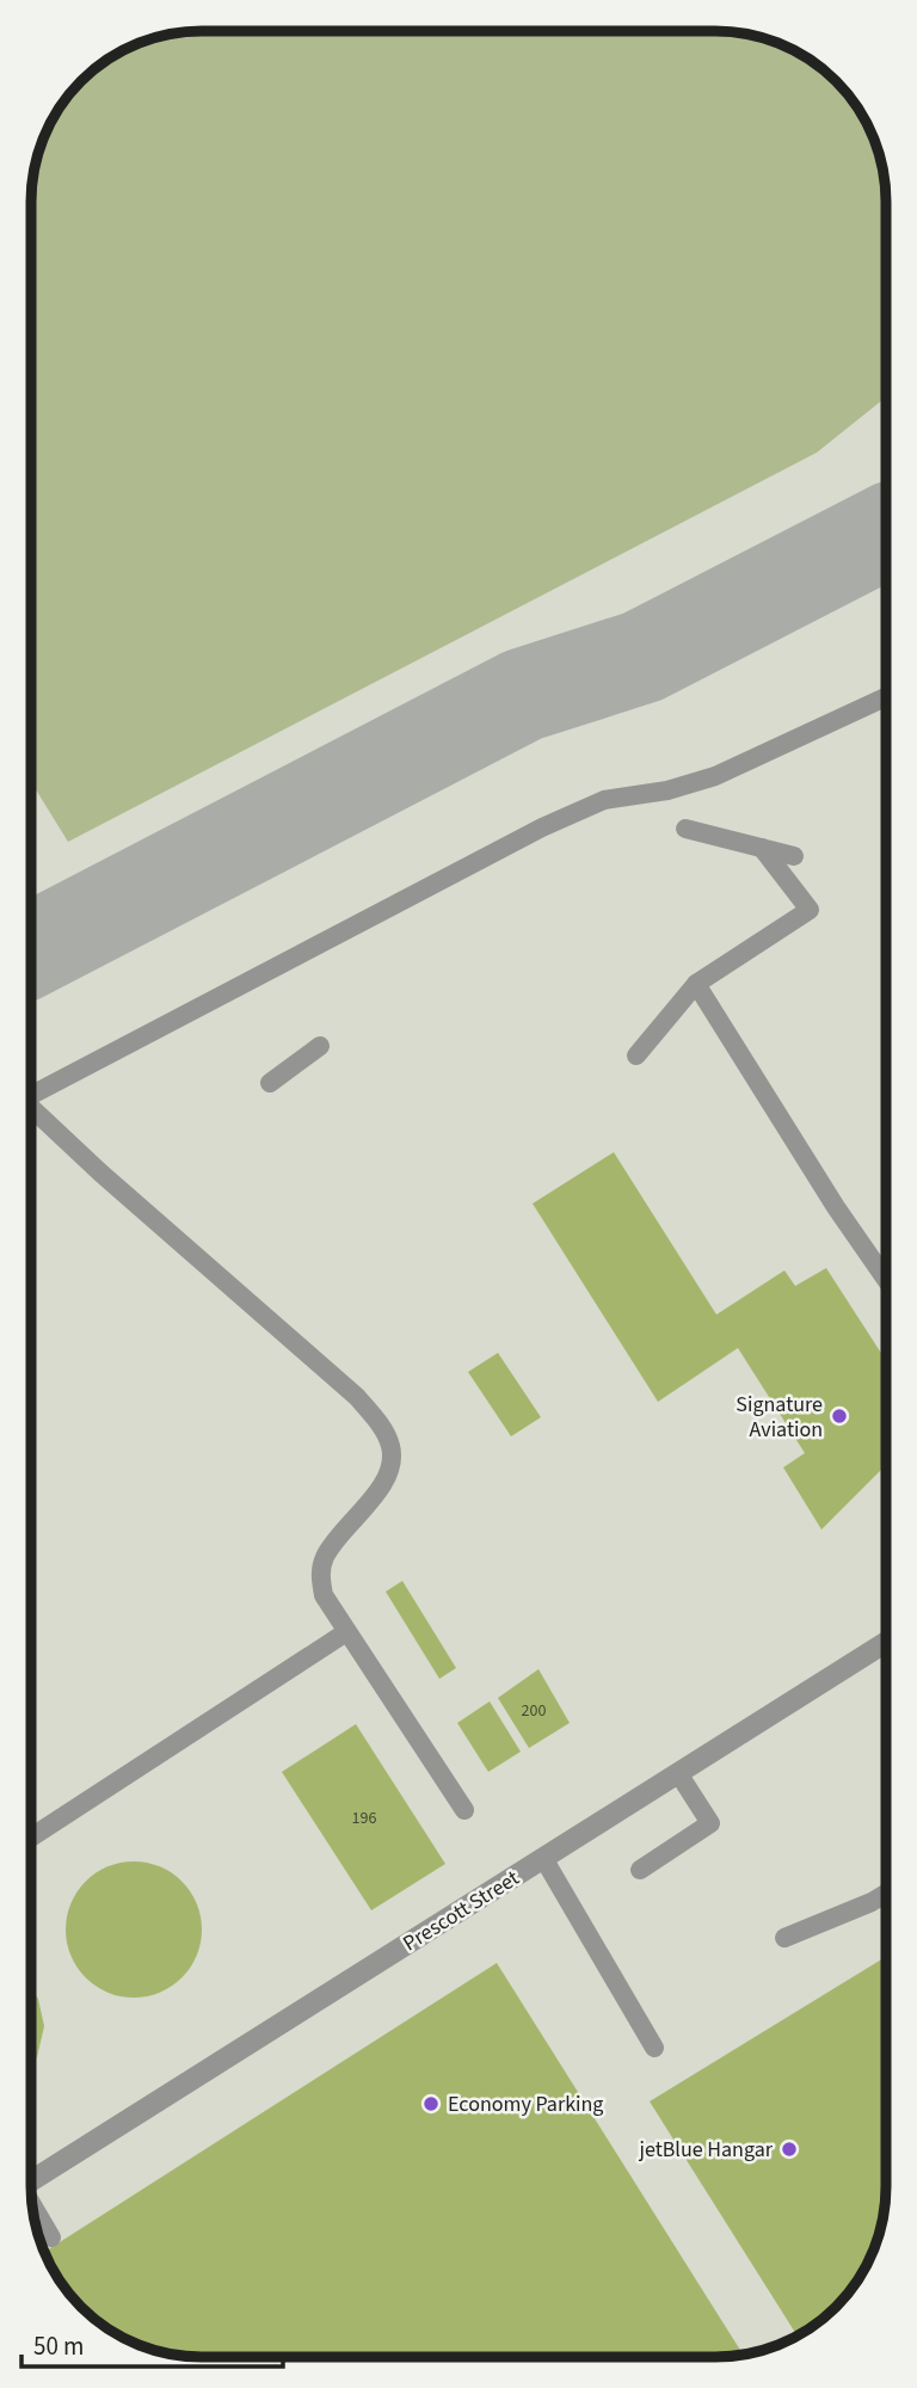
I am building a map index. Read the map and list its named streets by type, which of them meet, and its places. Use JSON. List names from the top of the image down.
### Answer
{
  "streets": {
    "street": ["Prescott Street"]
  },
  "places": ["Signature Aviation", "Economy Parking", "jetBlue Hangar"],
  "house_numbers": ["200", "196"],
  "scale_bar": "50 m"
}
